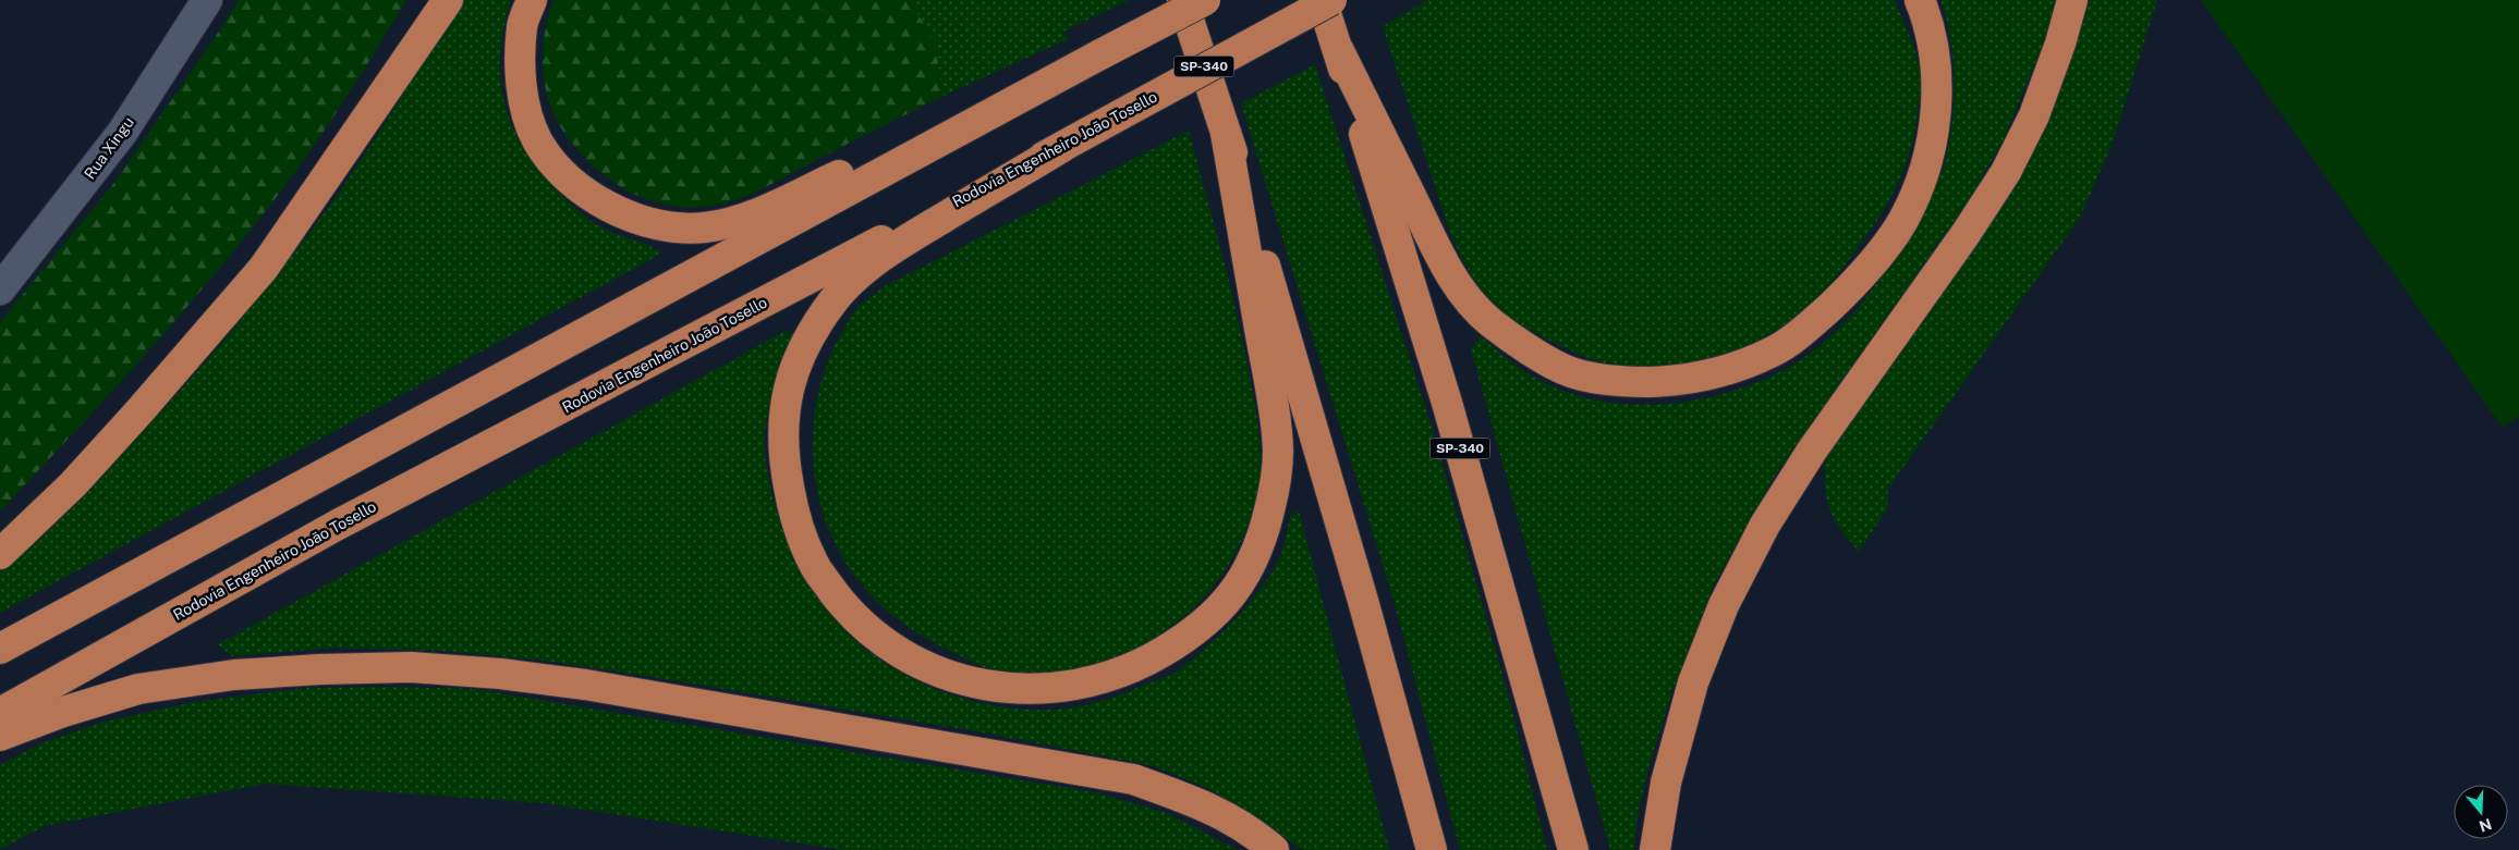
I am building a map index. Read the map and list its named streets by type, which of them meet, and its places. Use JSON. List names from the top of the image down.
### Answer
{
  "streets": {
    "highway": ["SP-340", "Rodovia Engenheiro João Tosello"],
    "street": ["Rua Xingu"]
  },
  "north": "bottom"
}
